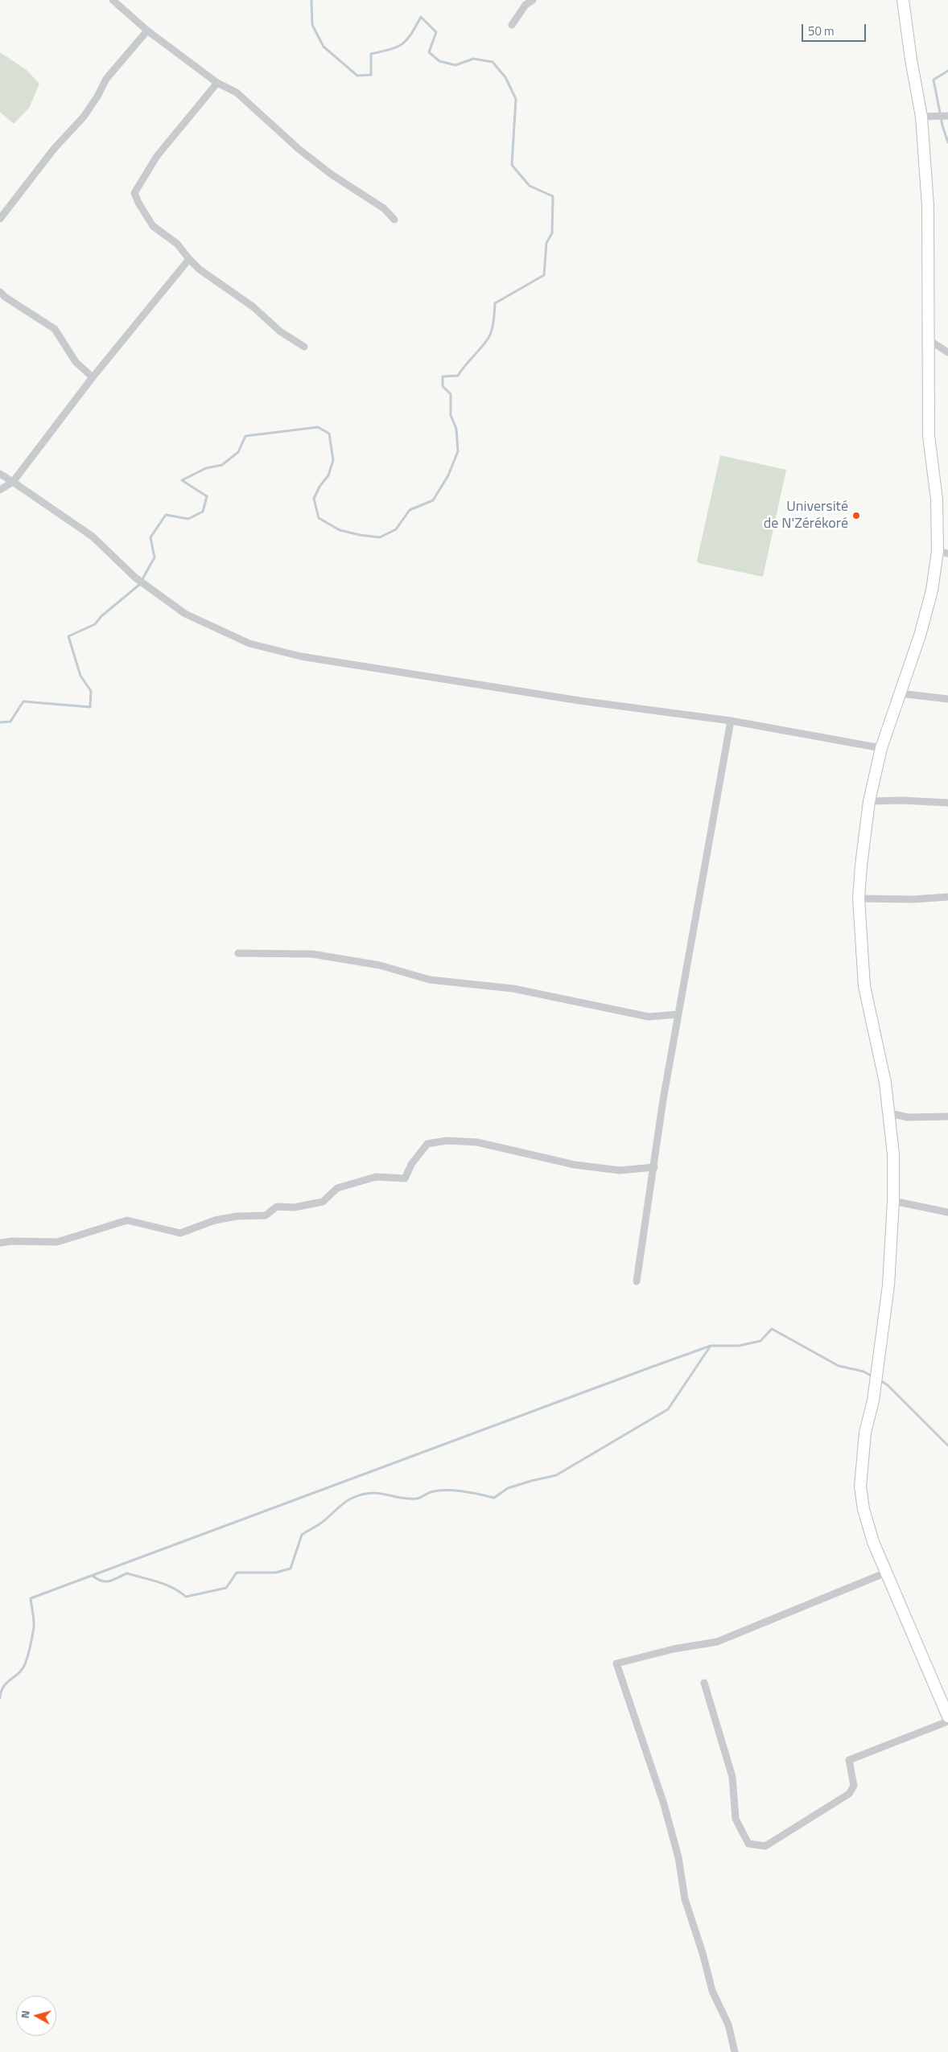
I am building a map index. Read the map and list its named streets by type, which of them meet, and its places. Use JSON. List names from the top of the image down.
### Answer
{
  "places": ["Université de N'Zérékoré"],
  "scale_bar": "50 m",
  "north": "left"
}
